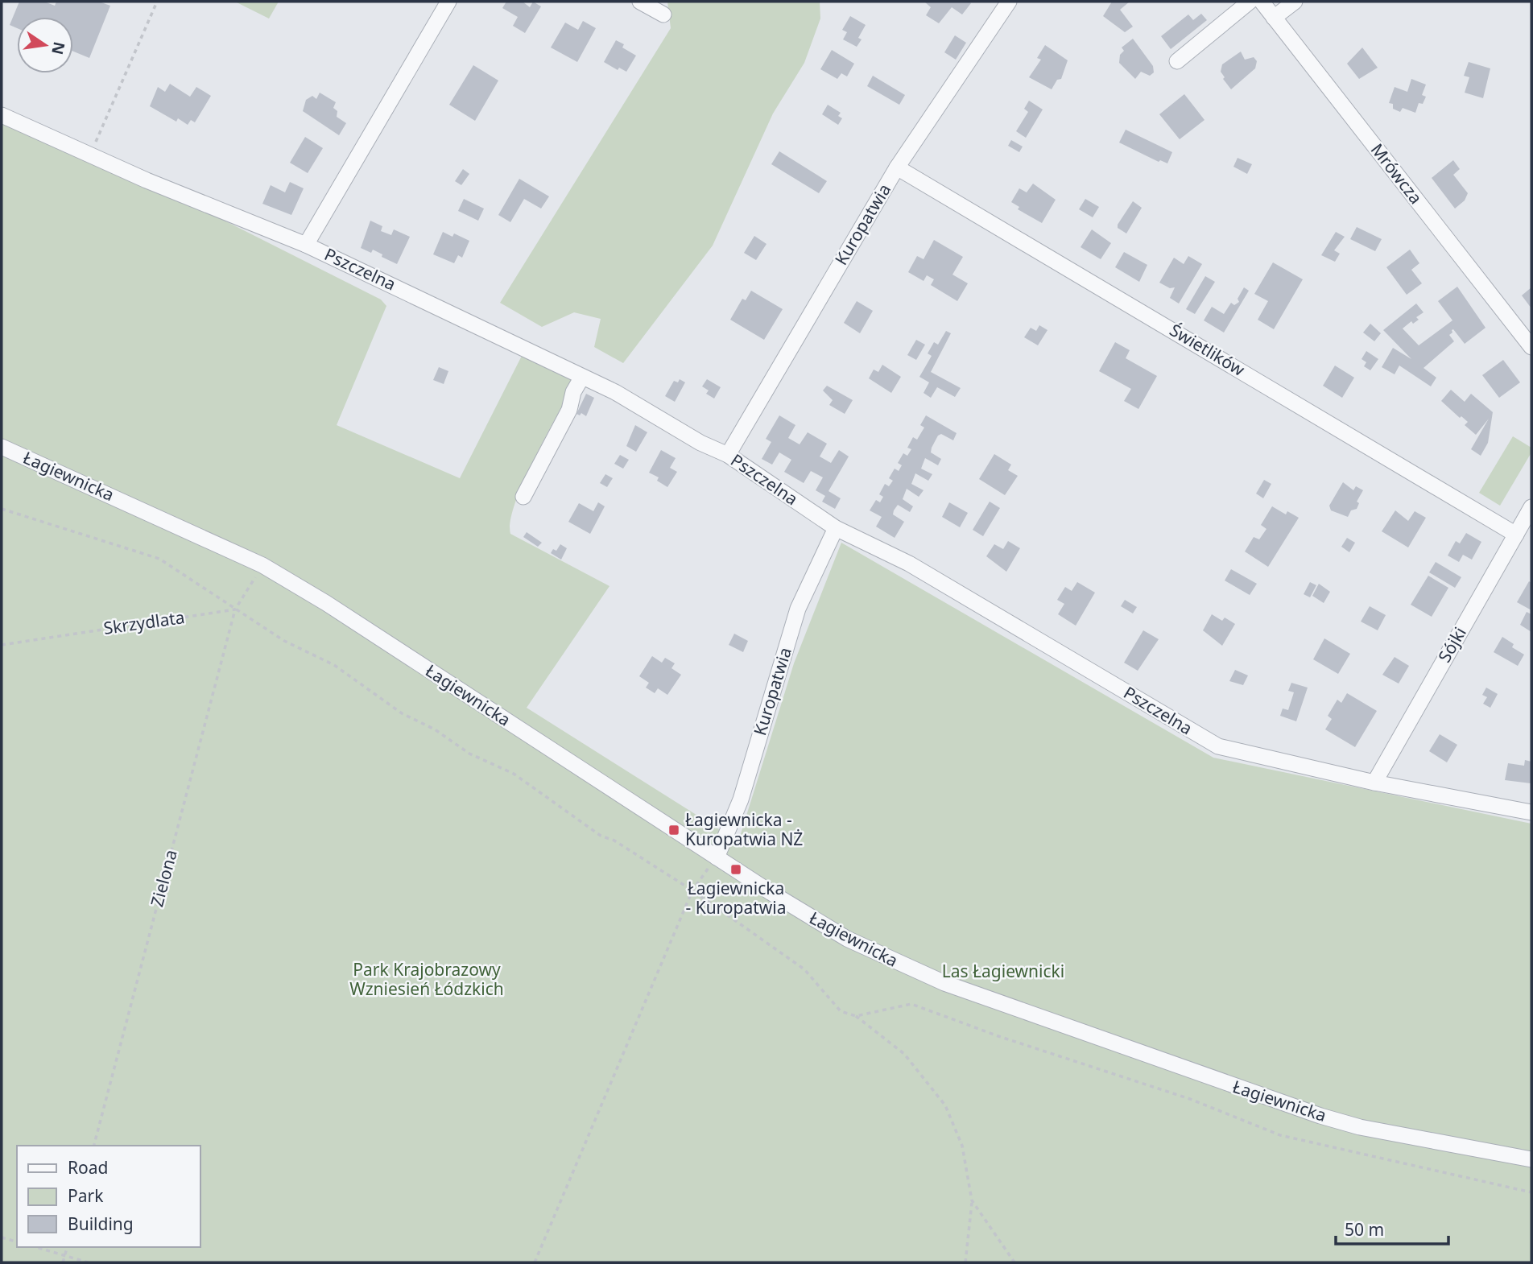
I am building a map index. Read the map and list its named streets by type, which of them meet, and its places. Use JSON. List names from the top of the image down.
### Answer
{
  "streets": {
    "street": [
      "Mrówcza",
      "Kuropatwia",
      "Pszczelna",
      "Świetlików",
      "Łagiewnicka",
      "Sójki"
    ],
    "path": ["Skrzydlata", "Zielona"]
  },
  "crossings": [
    ["Kuropatwia", "Pszczelna"],
    ["Kuropatwia", "Świetlików"],
    ["Kuropatwia", "Łagiewnicka"],
    ["Pszczelna", "Sójki"],
    ["Świetlików", "Sójki"],
    ["Skrzydlata", "Zielona"]
  ],
  "parks": ["Park Krajobrazowy Wzniesień Łódzkich", "Las Łagiewnicki"],
  "places": {
    "transit": ["Łagiewnicka - Kuropatwia NŻ", "Łagiewnicka - Kuropatwia"]
  },
  "legend": ["Road", "Park", "Building"],
  "scale_bar": "50 m",
  "north": "right"
}
